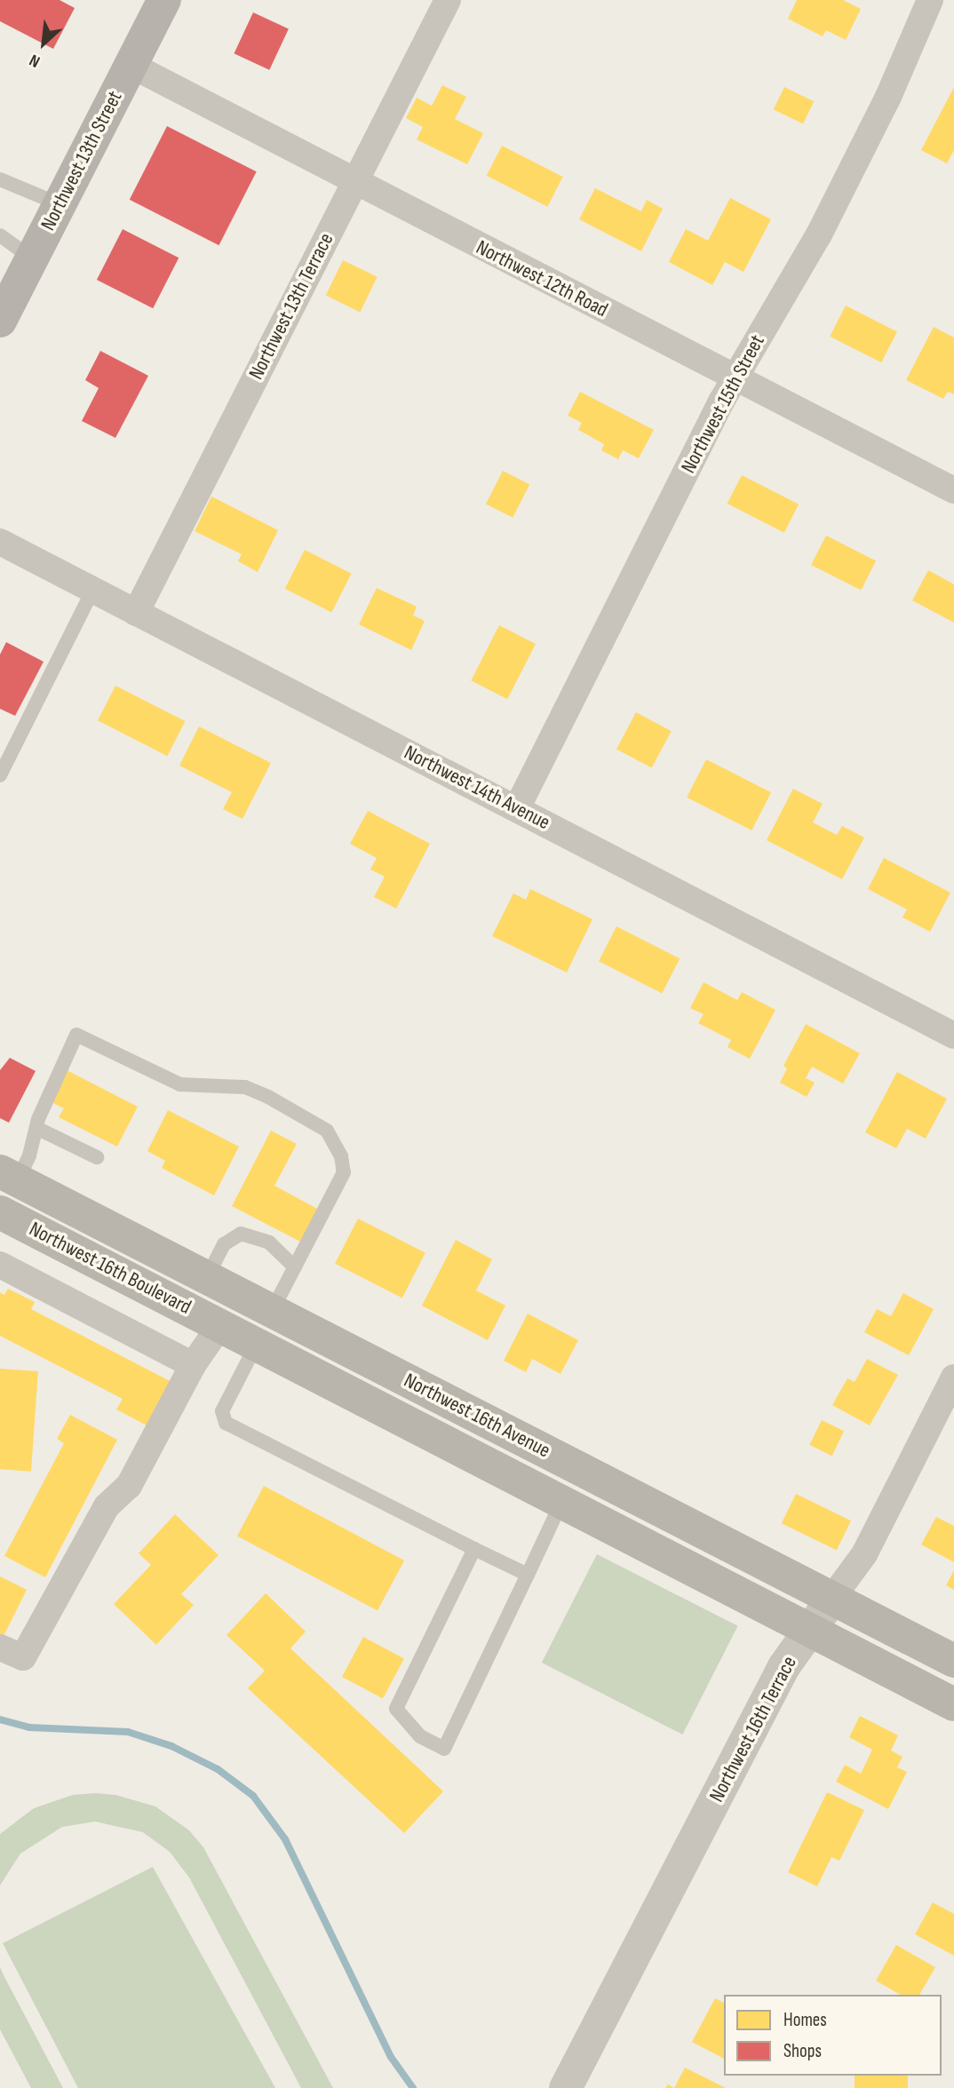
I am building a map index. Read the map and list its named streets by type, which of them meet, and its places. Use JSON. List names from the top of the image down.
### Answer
{
  "streets": {
    "main road": ["Northwest 13th Street", "Northwest 16th Boulevard", "Northwest 16th Avenue"],
    "street": [
      "Northwest 12th Road",
      "Northwest 13th Terrace",
      "Northwest 15th Street",
      "Northwest 14th Avenue",
      "Northwest 16th Terrace"
    ]
  },
  "crossings": [
    ["Northwest 13th Street", "Northwest 12th Road"],
    ["Northwest 12th Road", "Northwest 13th Terrace"],
    ["Northwest 12th Road", "Northwest 15th Street"],
    ["Northwest 13th Terrace", "Northwest 14th Avenue"],
    ["Northwest 15th Street", "Northwest 14th Avenue"],
    ["Northwest 16th Boulevard", "Northwest 16th Avenue"],
    ["Northwest 16th Avenue", "Northwest 16th Terrace"]
  ],
  "legend": ["Homes", "Shops"],
  "north": "bottom left"
}
